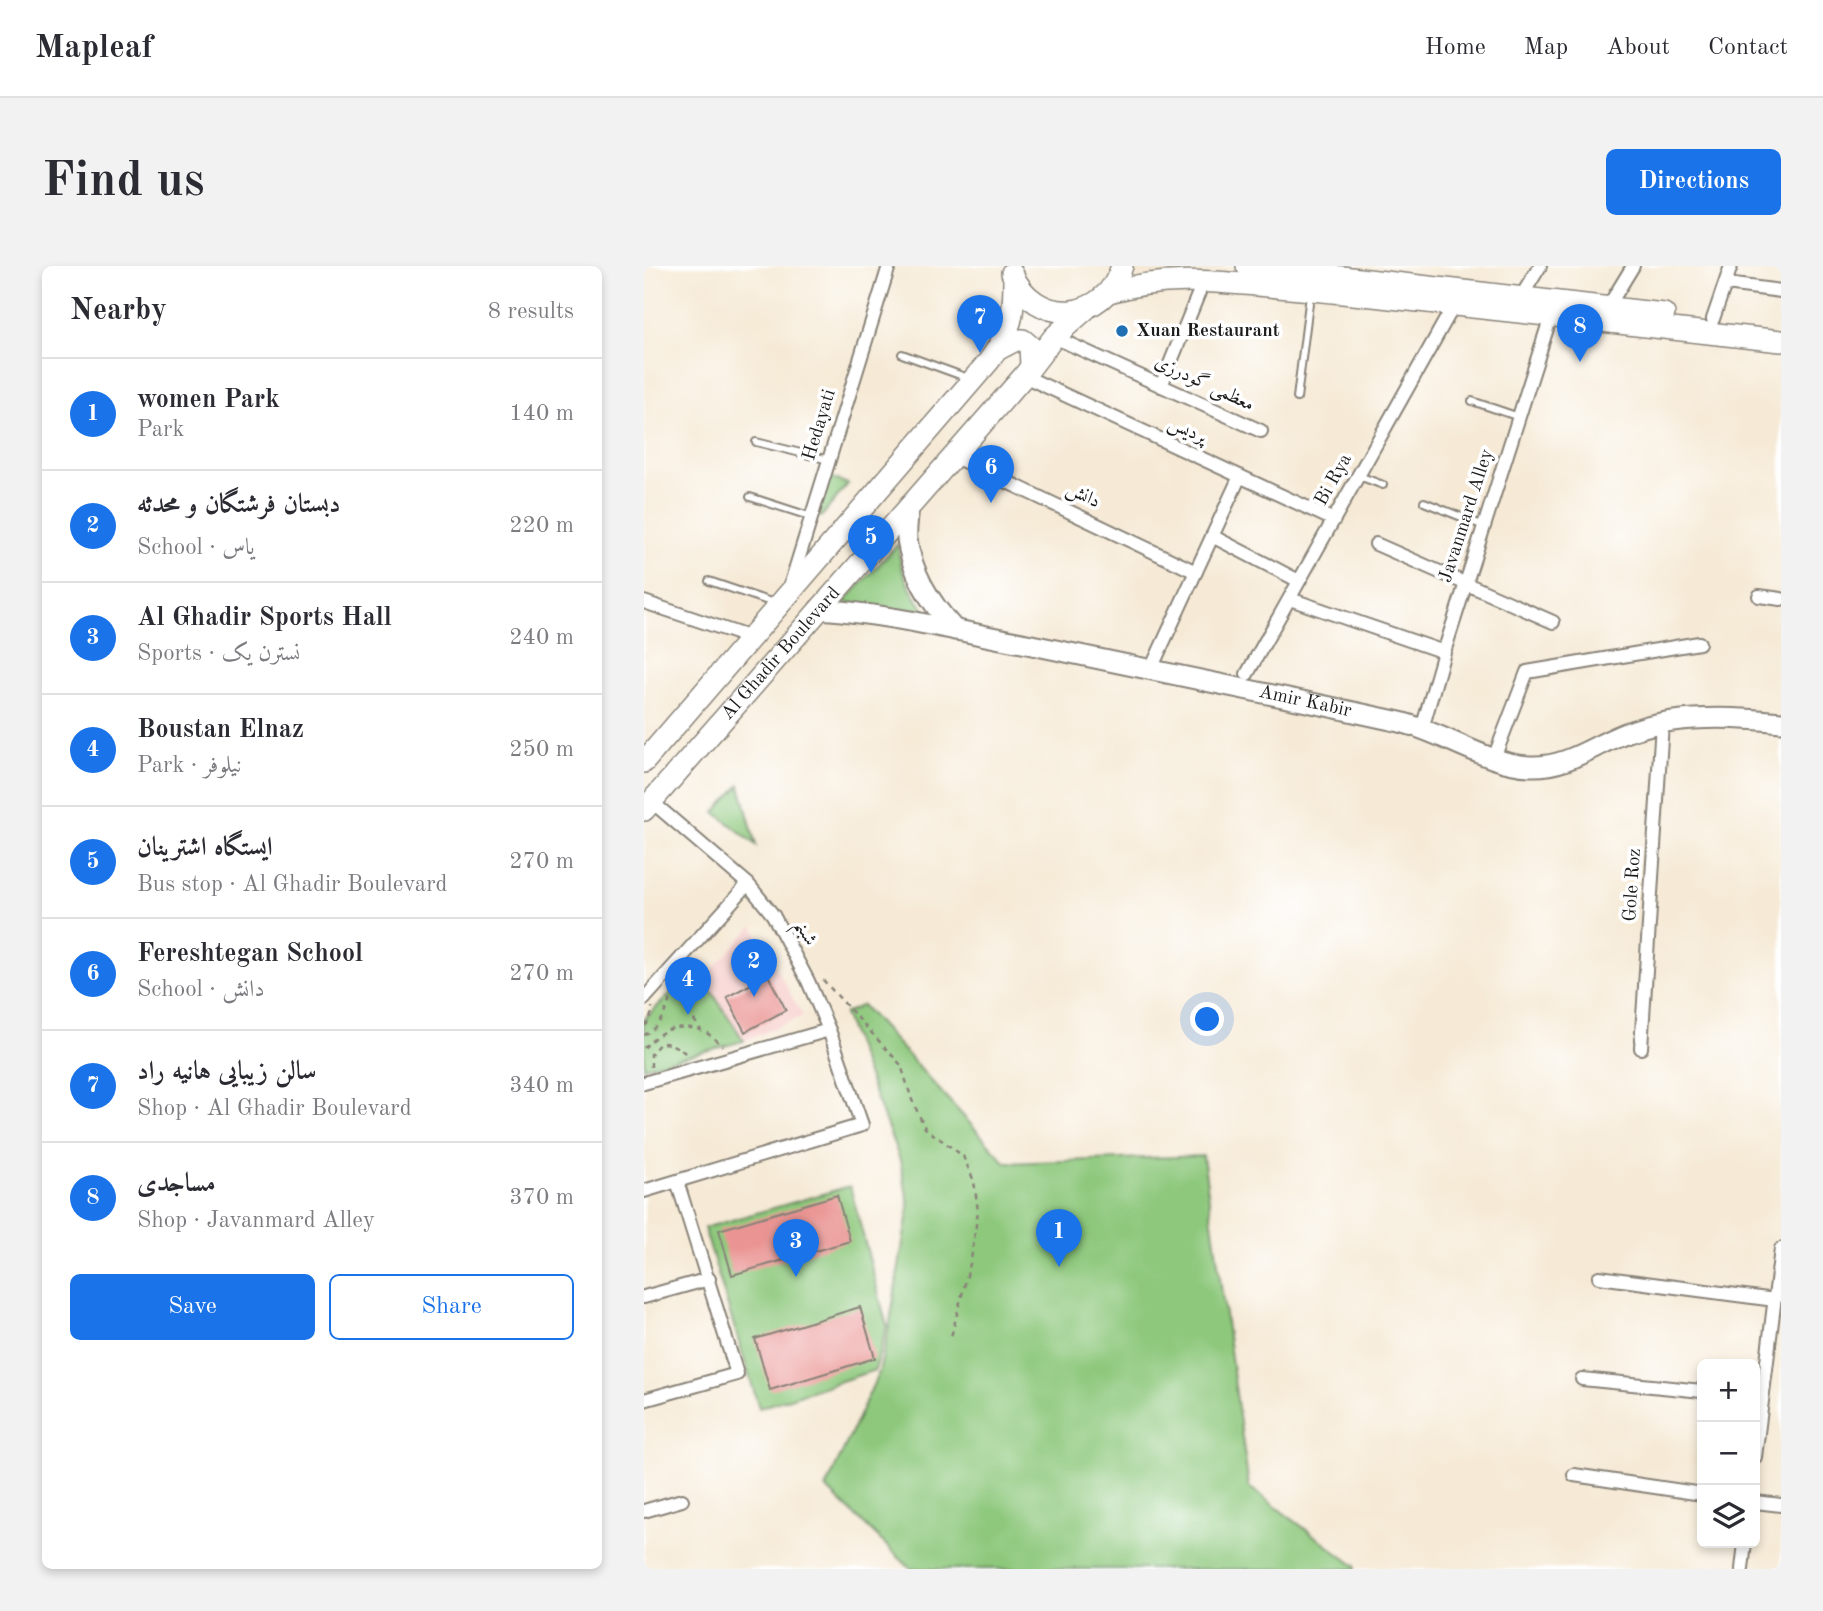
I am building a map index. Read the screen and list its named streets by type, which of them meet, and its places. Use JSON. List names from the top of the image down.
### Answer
{
  "streets": {
    "main road": ["Al Ghadir Boulevard"],
    "street": [
      "معظمی گودرزی",
      "Hedayati",
      "پردیس",
      "Bi Rya",
      "دانش",
      "Javanmard Alley",
      "Amir Kabir",
      "Gole Roz",
      "شبنم"
    ]
  },
  "crossings": [
    ["معظمی گودرزی", "Al Ghadir Boulevard"],
    ["Hedayati", "Al Ghadir Boulevard"],
    ["پردیس", "Bi Rya"],
    ["پردیس", "Al Ghadir Boulevard"],
    ["دانش", "Al Ghadir Boulevard"],
    ["Javanmard Alley", "Amir Kabir"],
    ["Al Ghadir Boulevard", "Amir Kabir"],
    ["Al Ghadir Boulevard", "شبنم"],
    ["Amir Kabir", "Gole Roz"]
  ],
  "places": ["Xuan Restaurant"],
  "page": {
    "header": "Mapleaf",
    "nav": [
      "Home",
      "Map",
      "About",
      "Contact"
    ],
    "buttons": [
      "Directions",
      ["Save", "Share"]
    ],
    "title": "Find us",
    "heading": ["Nearby", "8 results"],
    "pins": [
      "7",
      "8",
      "6",
      "5",
      "2",
      "4",
      "1",
      "3"
    ],
    "list": [
      {
        "mark": "1",
        "name": "women Park",
        "note": "Park",
        "value": "140 m"
      },
      {
        "mark": "2",
        "name": "دبستان فرشتگان و محدثه",
        "note": "School · یاس",
        "value": "220 m"
      },
      {
        "mark": "3",
        "name": "Al Ghadir Sports Hall",
        "note": "Sports · نسترن یک",
        "value": "240 m"
      },
      {
        "mark": "4",
        "name": "Boustan Elnaz",
        "note": "Park · نیلوفر",
        "value": "250 m"
      },
      {
        "mark": "5",
        "name": "ایستگاه اشترینان",
        "note": "Bus stop · Al Ghadir Boulevard",
        "value": "270 m"
      },
      {
        "mark": "6",
        "name": "Fereshtegan School",
        "note": "School · دانش",
        "value": "270 m"
      },
      {
        "mark": "7",
        "name": "سالن زیبایی هانيه راد",
        "note": "Shop · Al Ghadir Boulevard",
        "value": "340 m"
      },
      {
        "mark": "8",
        "name": "مساجدی",
        "note": "Shop · Javanmard Alley",
        "value": "370 m"
      }
    ],
    "map_buttons": ["+", "−"]
  }
}
